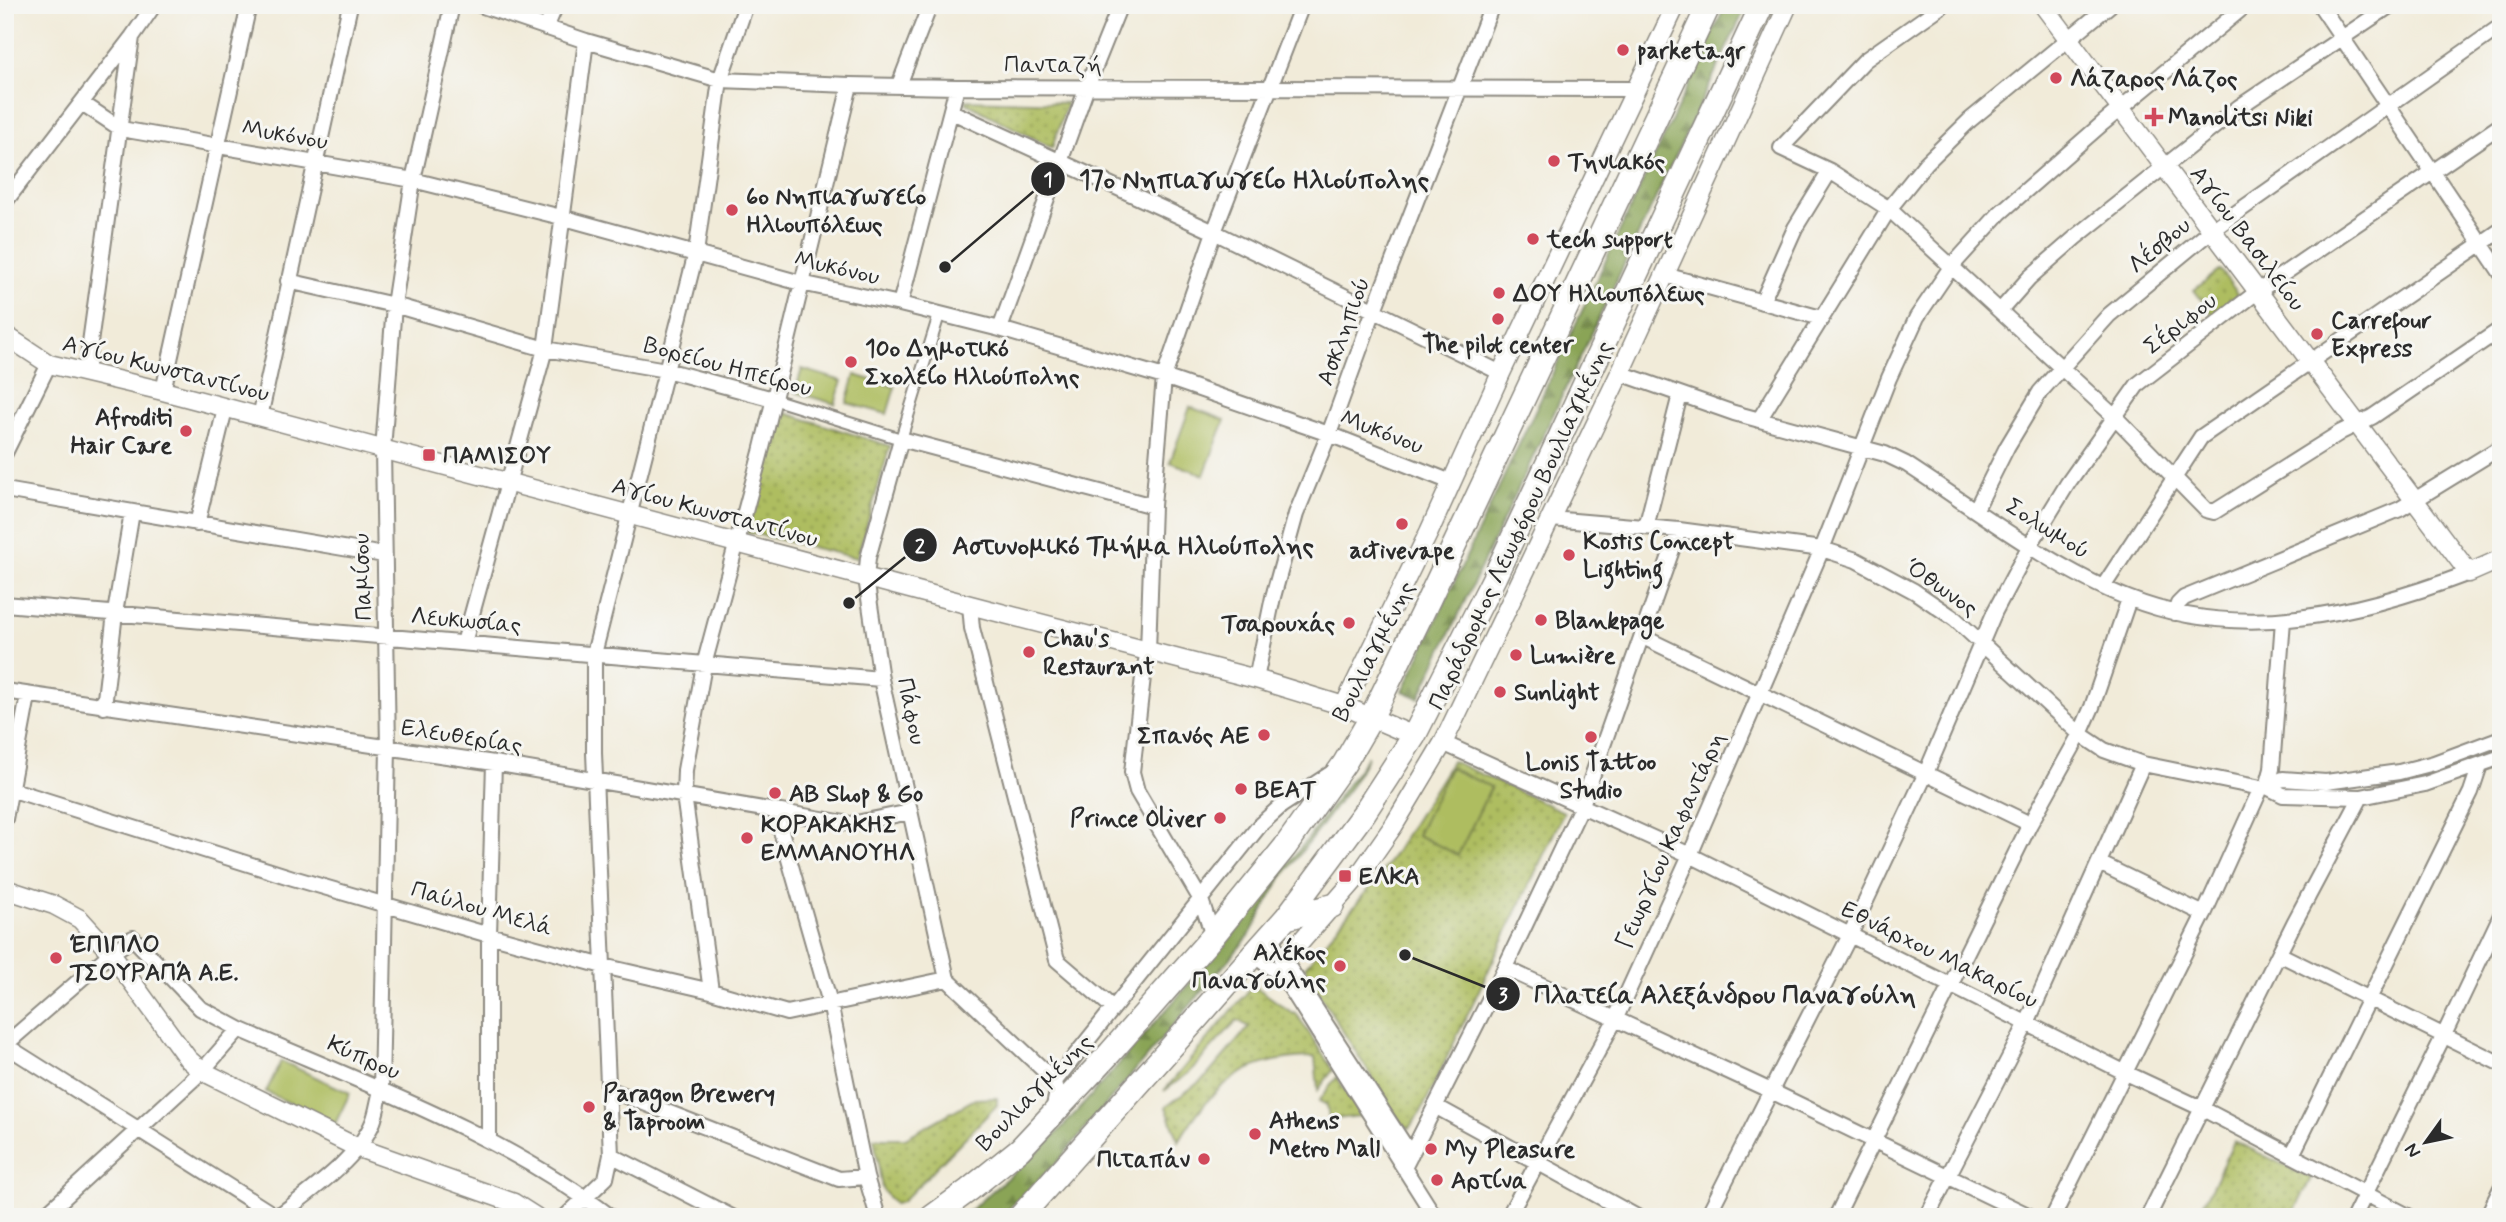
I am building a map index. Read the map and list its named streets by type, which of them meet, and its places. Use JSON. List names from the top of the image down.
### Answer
{
  "streets": {
    "main road": ["Βουλιαγμένης"],
    "street": [
      "Πανταζή",
      "Μυκόνου",
      "Αγίου Βασιλείου",
      "Λέσβου",
      "Σέριφου",
      "Ασκληπιού",
      "Βορείου Ηπείρου",
      "Αγίου Κωνσταντίνου",
      "Παράδρομος Λεωφόρου Βουλιαγμένης",
      "Σολωμού",
      "Παμίσου",
      "Όθωνος",
      "Λευκωσίας",
      "Πάφου",
      "Ελευθερίας",
      "Γεωργίου Καφαντάρη",
      "Παύλου Μελά",
      "Εθνάρχου Μακαρίου",
      "Κύπρου"
    ]
  },
  "crossings": [
    ["Πανταζή", "Ασκληπιού"],
    ["Μυκόνου", "Ασκληπιού"],
    ["Μυκόνου", "Παμίσου"],
    ["Μυκόνου", "Πάφου"],
    ["Αγίου Βασιλείου", "Λέσβου"],
    ["Αγίου Βασιλείου", "Σέριφου"],
    ["Αγίου Βασιλείου", "Σολωμού"],
    ["Αγίου Βασιλείου", "Γεωργίου Καφαντάρη"],
    ["Λέσβου", "Σολωμού"],
    ["Σέριφου", "Σολωμού"],
    ["Σέριφου", "Όθωνος"],
    ["Σέριφου", "Εθνάρχου Μακαρίου"],
    ["Ασκληπιού", "Αγίου Κωνσταντίνου"],
    ["Βορείου Ηπείρου", "Παμίσου"],
    ["Βορείου Ηπείρου", "Πάφου"],
    ["Αγίου Κωνσταντίνου", "Παμίσου"],
    ["Αγίου Κωνσταντίνου", "Βουλιαγμένης"],
    ["Αγίου Κωνσταντίνου", "Πάφου"],
    ["Παράδρομος Λεωφόρου Βουλιαγμένης", "Σολωμού"],
    ["Παράδρομος Λεωφόρου Βουλιαγμένης", "Όθωνος"],
    ["Παράδρομος Λεωφόρου Βουλιαγμένης", "Εθνάρχου Μακαρίου"],
    ["Σολωμού", "Γεωργίου Καφαντάρη"],
    ["Παμίσου", "Λευκωσίας"],
    ["Παμίσου", "Ελευθερίας"],
    ["Παμίσου", "Παύλου Μελά"],
    ["Παμίσου", "Κύπρου"],
    ["Όθωνος", "Γεωργίου Καφαντάρη"],
    ["Λευκωσίας", "Πάφου"],
    ["Πάφου", "Ελευθερίας"],
    ["Πάφου", "Παύλου Μελά"],
    ["Γεωργίου Καφαντάρη", "Εθνάρχου Μακαρίου"]
  ],
  "places": {
    "other": [
      "parketa.gr",
      "Λάζαρος Λάζος",
      "Τηνιακός",
      "6ο Νηπιαγωγείο Ηλιουπόλεως",
      "tech support",
      "17ο Νηπιαγωγείο Ηλιούπολης",
      "ΔΟΥ Ηλιουπόλεως",
      "The pilot center",
      "Carrefour Express",
      "10ο Δημοτικό Σχολείο Ηλιούπολης",
      "Afroditi Hair Care",
      "activevape",
      "Kostis Concept Lighting",
      "Αστυνομικό Τμήμα Ηλιούπολης",
      "Blankpage",
      "Τσαρουχάς",
      "Chau's Restaurant",
      "Lumière",
      "Sunlight",
      "Σπανός ΑΕ",
      "Lonis Tattoo Studio",
      "ΒΕΑΤ",
      "ΑΒ Shop & Go",
      "Prince Oliver",
      "ΚΟΡΑΚΑΚΗΣ ΕΜΜΑΝΟΥΗΛ",
      "Πλατεία Αλεξάνδρου Παναγούλη",
      "ΈΠΙΠΛΟ ΤΣΟΥΡΑΠΆ Α.Ε.",
      "Αλέκος Παναγούλης",
      "Paragon Brewery & Taproom",
      "Athens Metro Mall",
      "My Pleasure",
      "Πιταπάν",
      "Αρτίνα"
    ],
    "health": ["Manolitsi Niki"],
    "transit": ["ΠΑΜΙΣΟΥ", "ΕΛΚΑ"]
  },
  "north": "bottom left"
}
